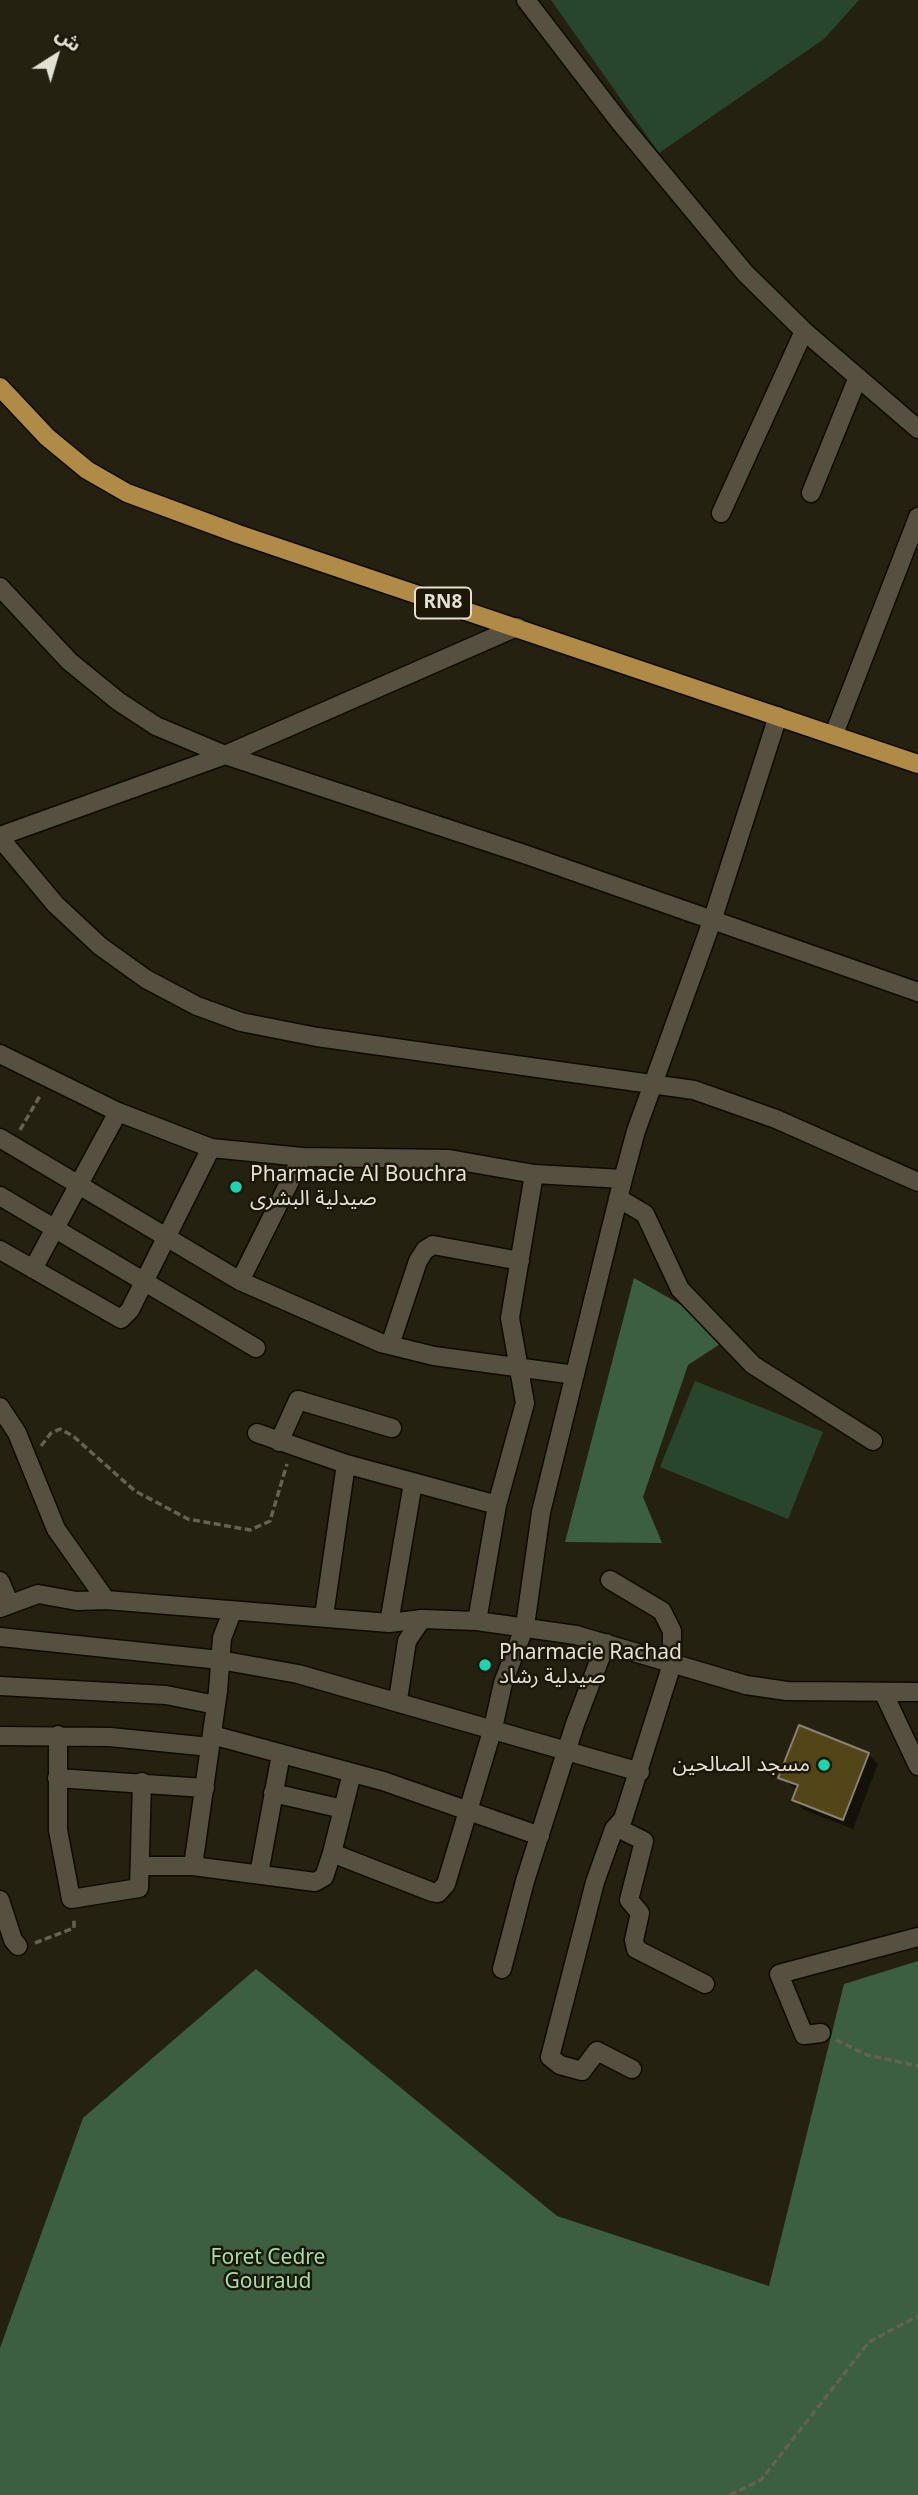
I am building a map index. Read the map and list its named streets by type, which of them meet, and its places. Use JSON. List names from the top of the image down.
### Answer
{
  "streets": {
    "main road": ["RN8"]
  },
  "parks": ["Foret Cedre Gouraud"],
  "places": ["Pharmacie Al Bouchra صيدلية البشرى", "Pharmacie Rachad صيدلية رشاد", "مسجد الصالحين"],
  "north": "top right"
}
